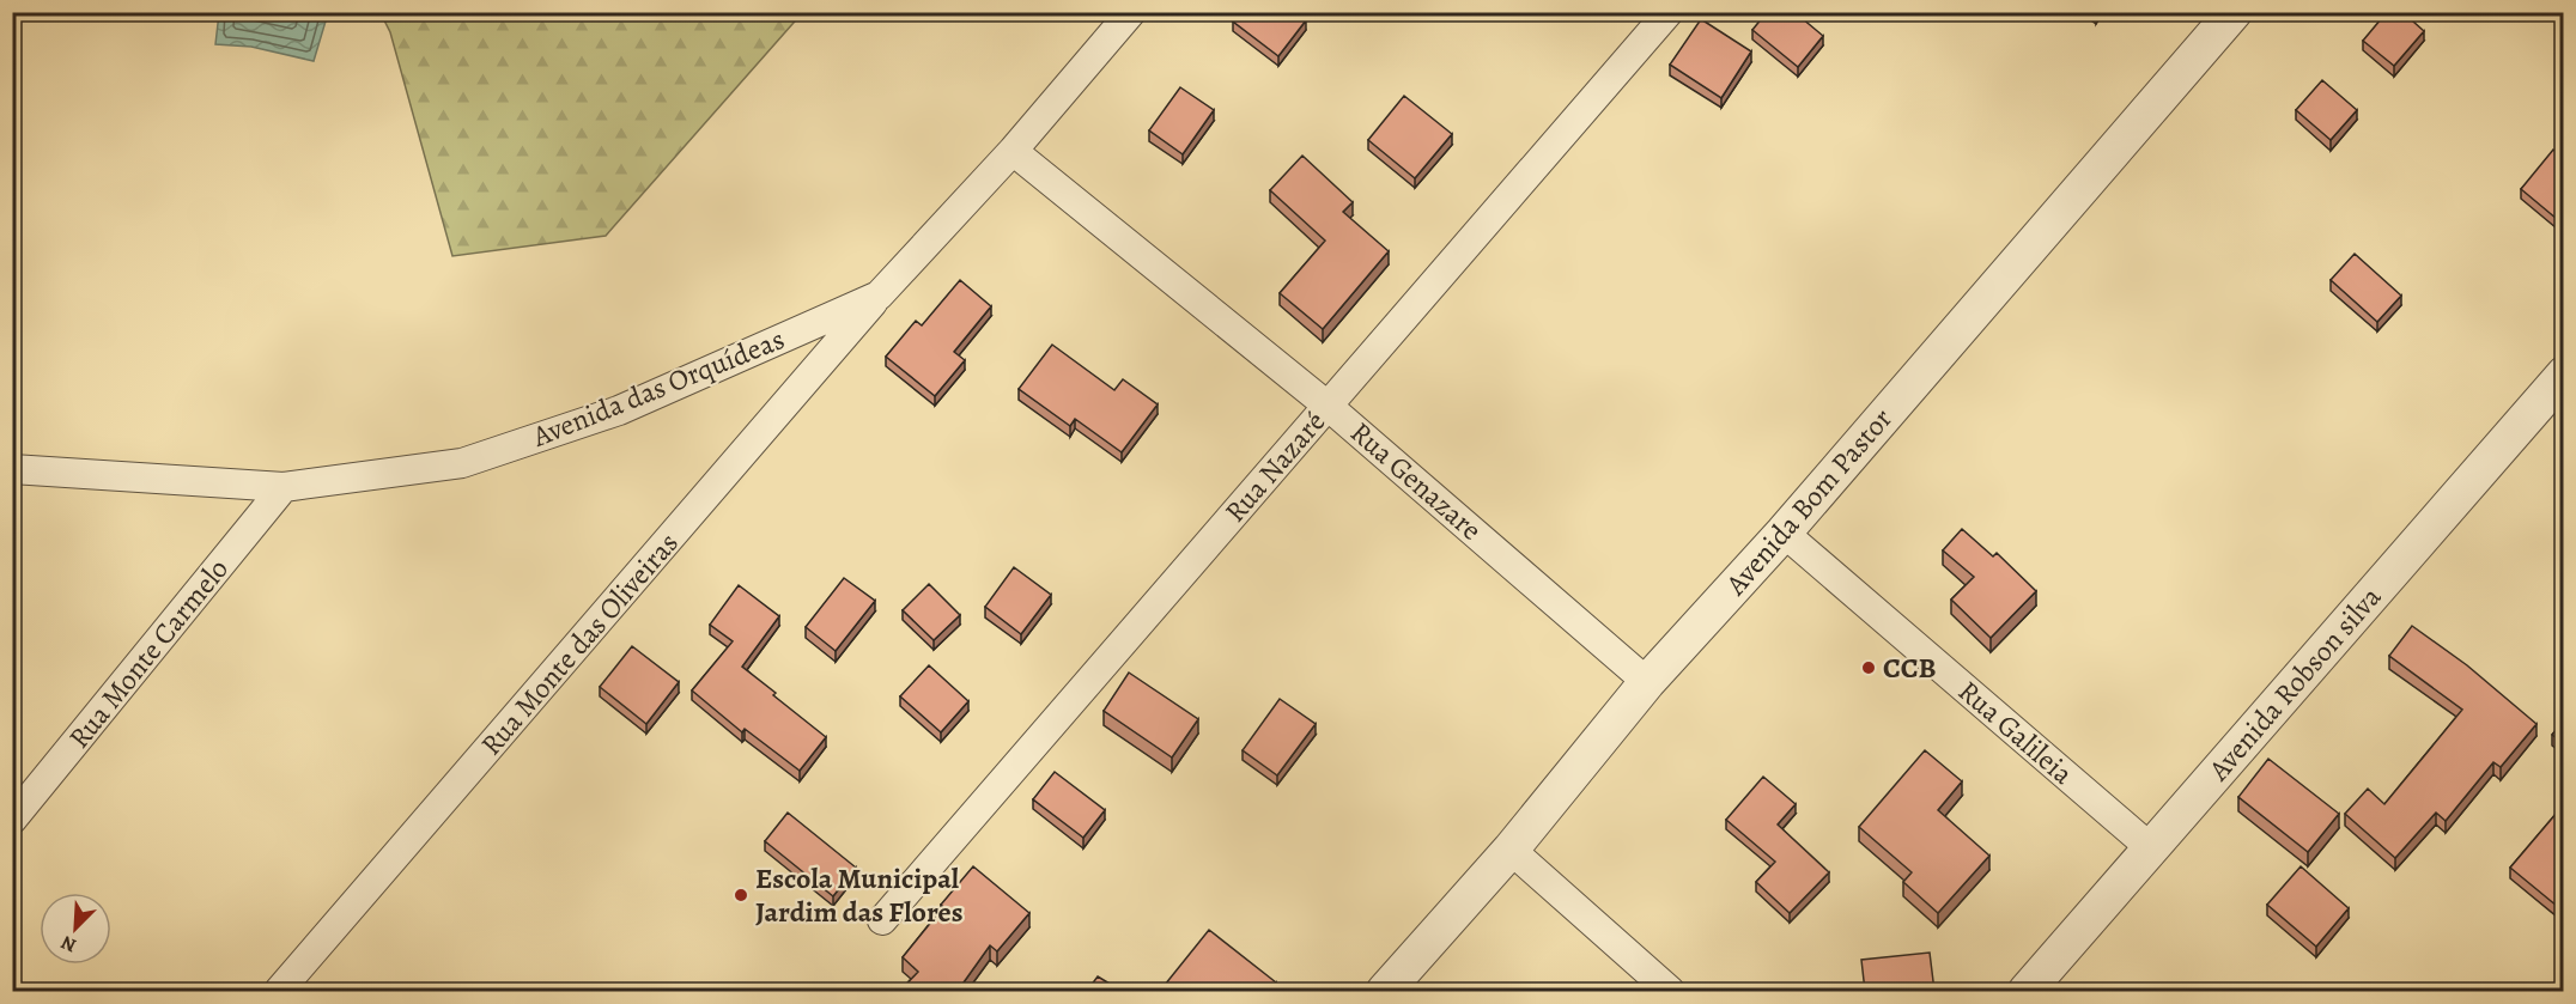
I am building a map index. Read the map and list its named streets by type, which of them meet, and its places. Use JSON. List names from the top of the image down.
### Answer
{
  "streets": {
    "street": [
      "Avenida das Orquídeas",
      "Rua Nazaré",
      "Rua Genazare",
      "Avenida Bom Pastor",
      "Rua Monte das Oliveiras",
      "Rua Monte Carmelo",
      "Avenida Robson silva",
      "Rua Galileia"
    ]
  },
  "crossings": [
    ["Avenida das Orquídeas", "Rua Genazare"],
    ["Avenida das Orquídeas", "Rua Monte das Oliveiras"],
    ["Avenida das Orquídeas", "Rua Monte Carmelo"],
    ["Rua Nazaré", "Rua Genazare"],
    ["Rua Genazare", "Avenida Bom Pastor"],
    ["Avenida Bom Pastor", "Rua Galileia"],
    ["Avenida Robson silva", "Rua Galileia"]
  ],
  "places": ["CCB", "Escola Municipal Jardim das Flores"],
  "north": "bottom left"
}
